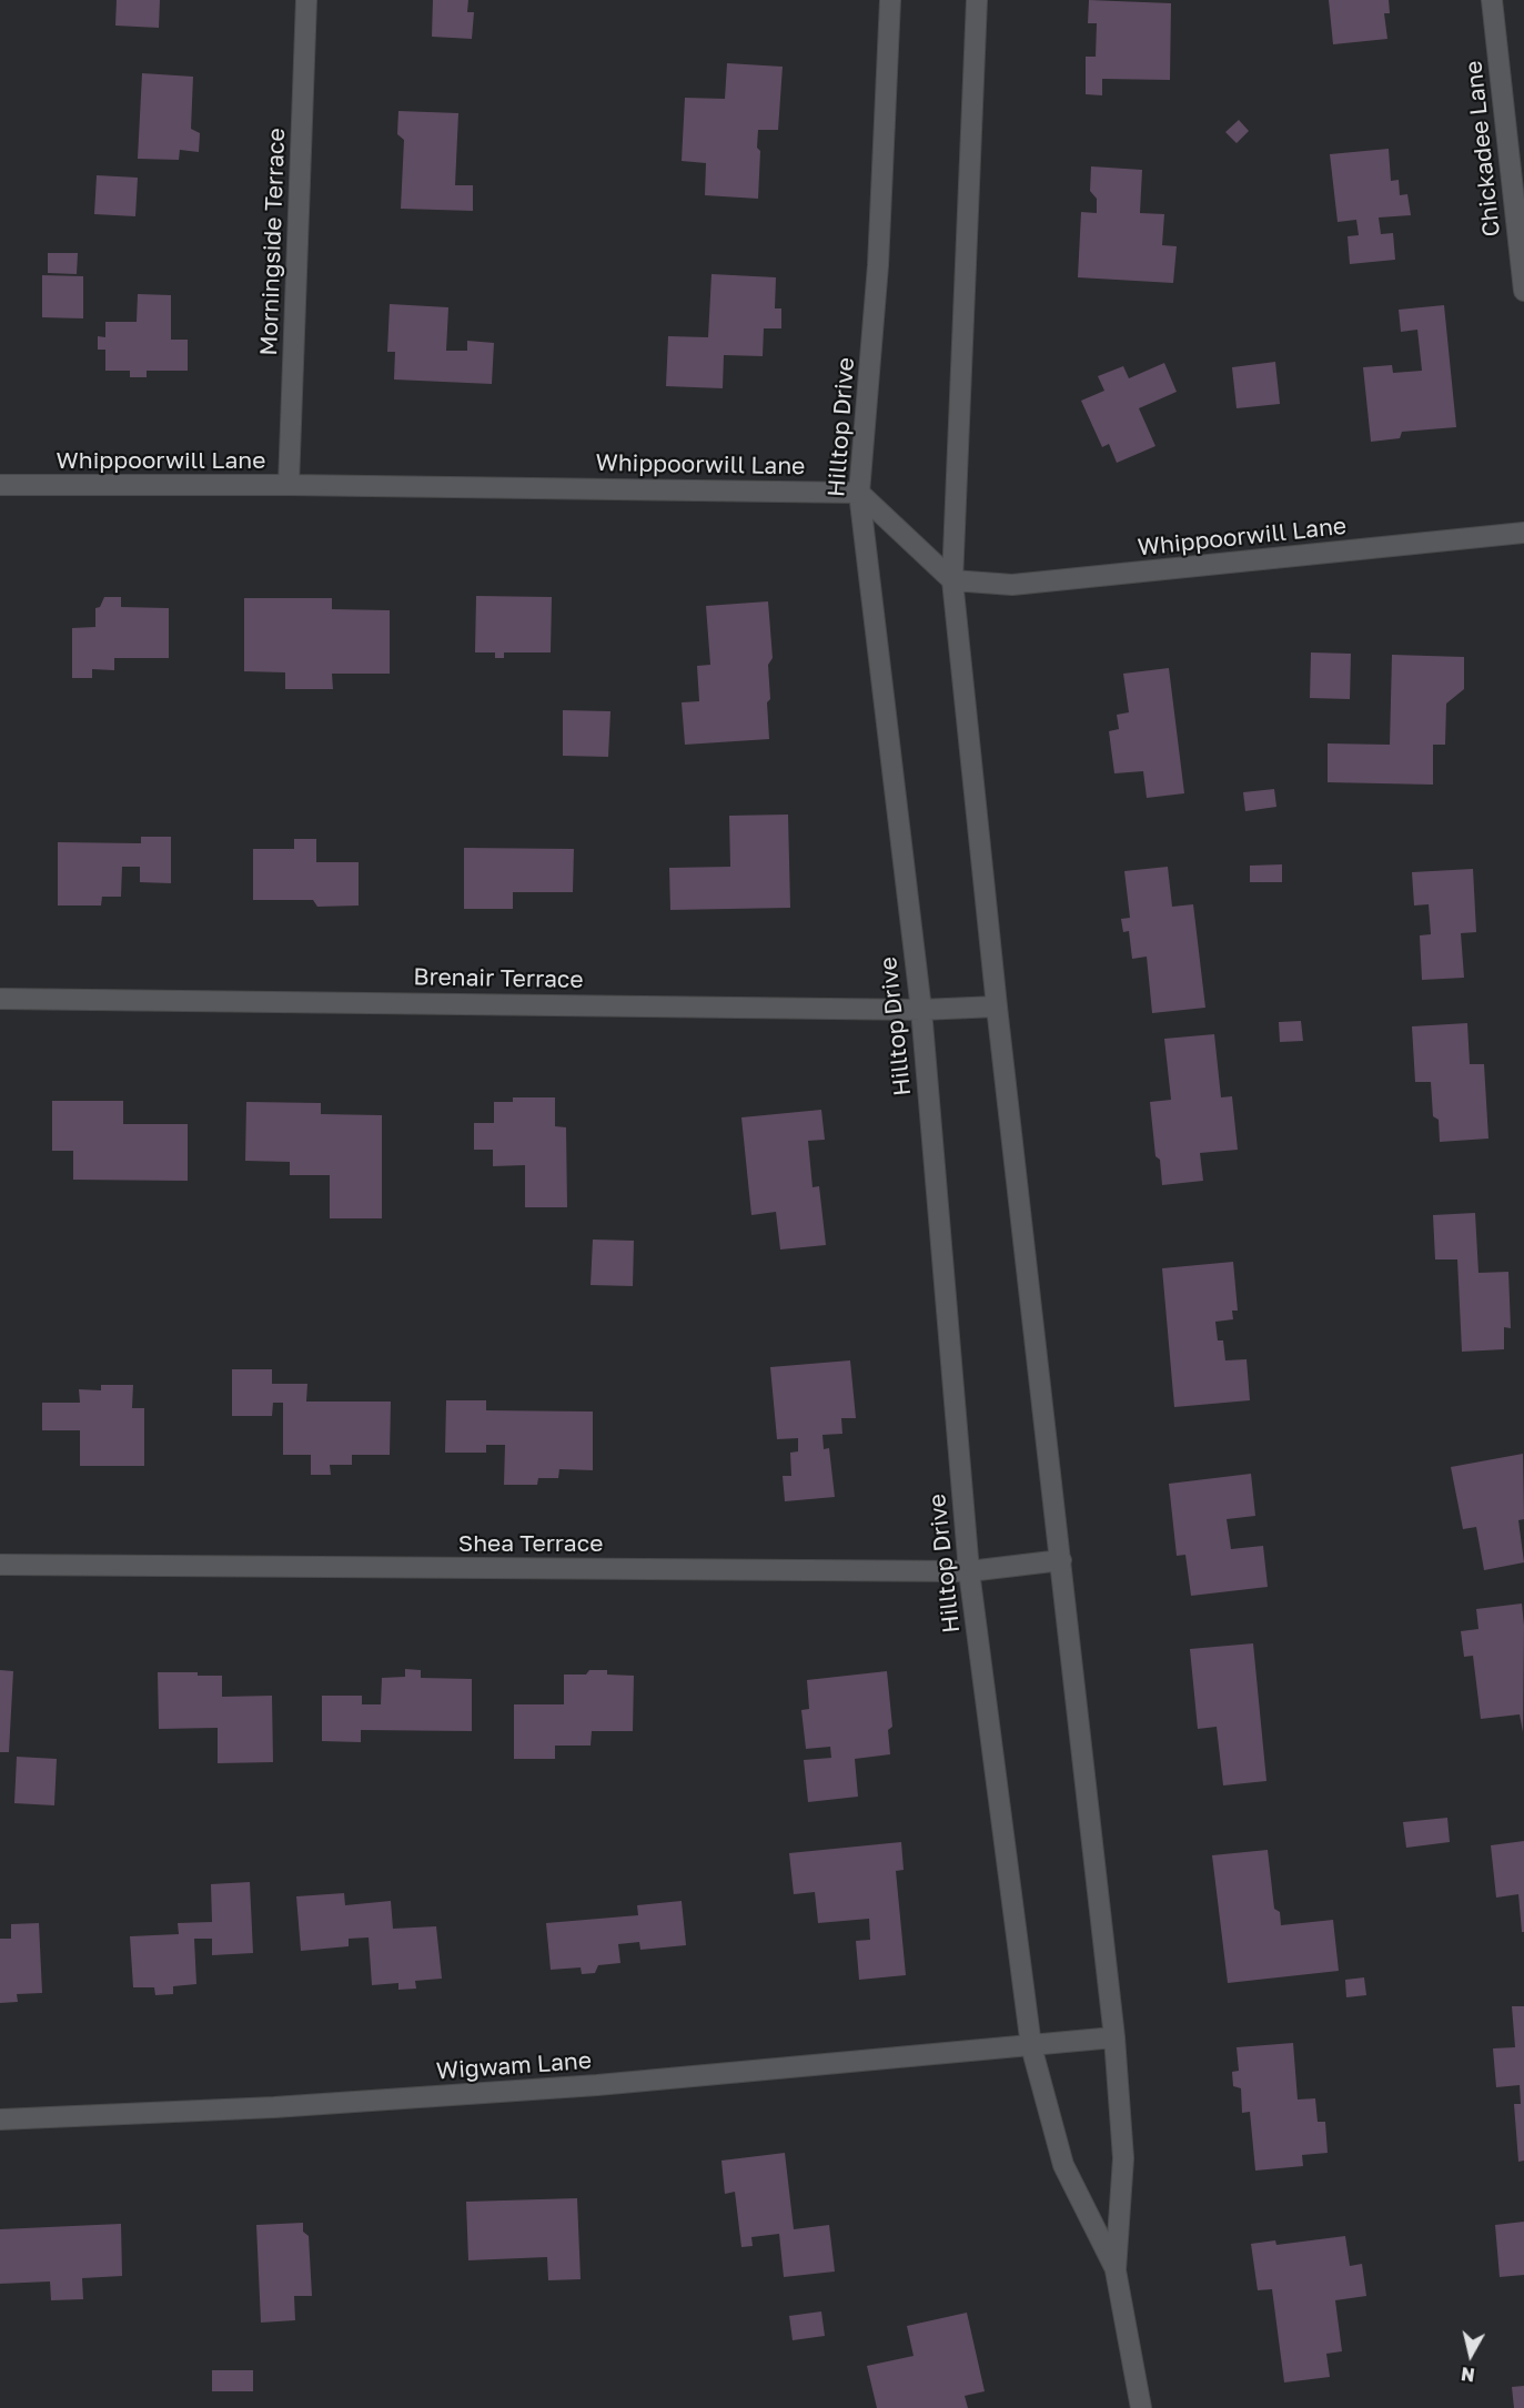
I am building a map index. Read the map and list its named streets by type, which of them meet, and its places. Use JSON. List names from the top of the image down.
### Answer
{
  "streets": {
    "street": [
      "Chickadee Lane",
      "Morningside Terrace",
      "Hilltop Drive",
      "Whippoorwill Lane",
      "Brenair Terrace",
      "Shea Terrace",
      "Wigwam Lane"
    ]
  },
  "crossings": [
    ["Morningside Terrace", "Whippoorwill Lane"],
    ["Hilltop Drive", "Whippoorwill Lane"],
    ["Hilltop Drive", "Brenair Terrace"],
    ["Hilltop Drive", "Shea Terrace"],
    ["Hilltop Drive", "Wigwam Lane"]
  ],
  "north": "bottom"
}
